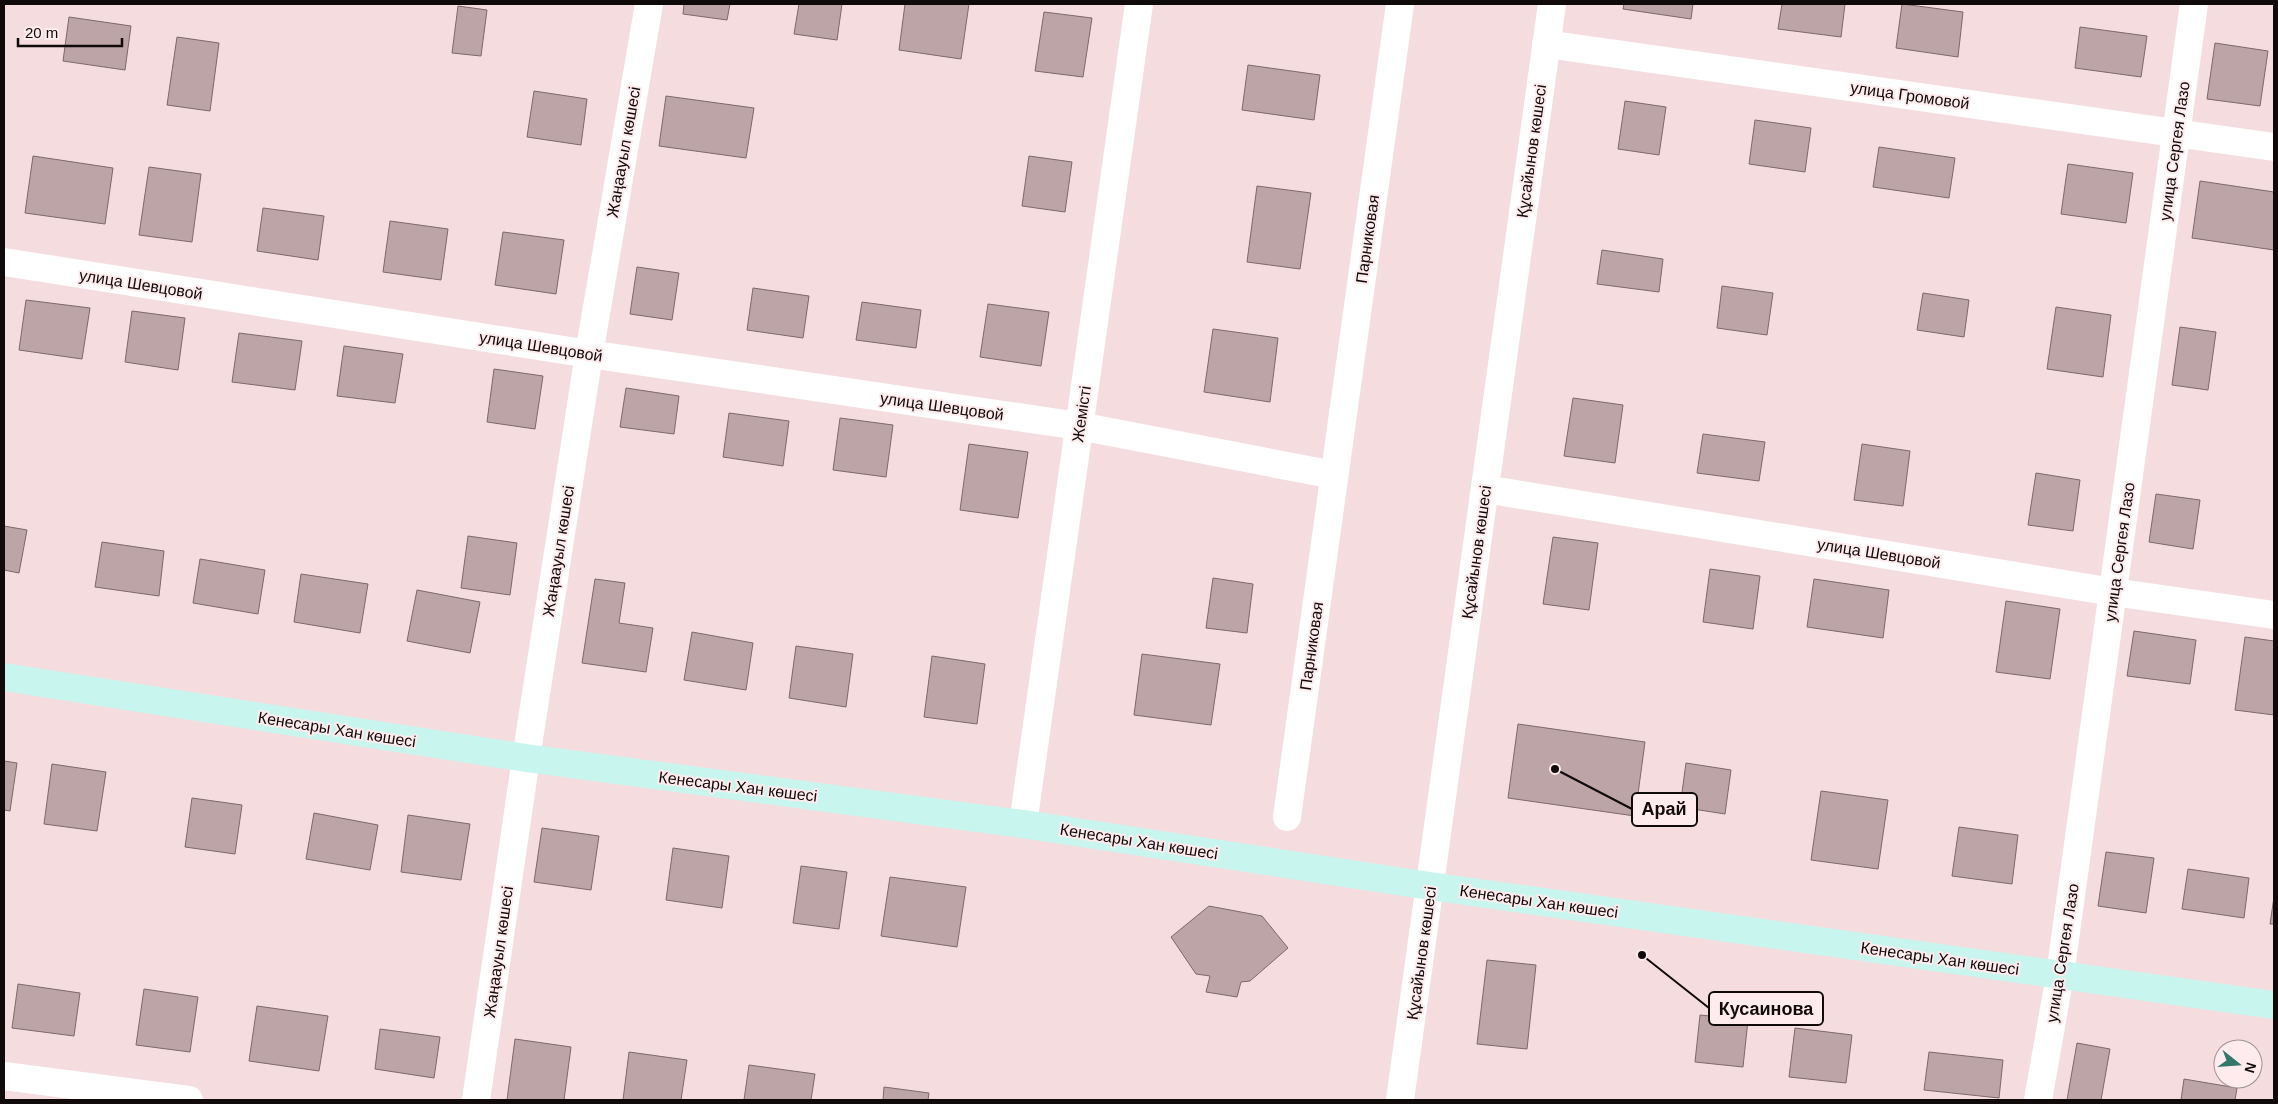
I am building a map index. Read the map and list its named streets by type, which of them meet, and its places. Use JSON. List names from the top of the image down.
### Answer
{
  "streets": {
    "main road": ["Кенесары Хан көшесі"],
    "street": [
      "улица Громовой",
      "Құсайынов көшесі",
      "улица Сергея Лазо",
      "Жаңаауыл көшесі",
      "Парниковая",
      "улица Шевцовой",
      "Жемісті"
    ]
  },
  "crossings": [
    ["улица Громовой", "Құсайынов көшесі"],
    ["улица Громовой", "улица Сергея Лазо"],
    ["Құсайынов көшесі", "улица Шевцовой"],
    ["Құсайынов көшесі", "Кенесары Хан көшесі"],
    ["улица Сергея Лазо", "улица Шевцовой"],
    ["улица Сергея Лазо", "Кенесары Хан көшесі"],
    ["Жаңаауыл көшесі", "улица Шевцовой"],
    ["Жаңаауыл көшесі", "Кенесары Хан көшесі"],
    ["улица Шевцовой", "Жемісті"],
    ["Жемісті", "Кенесары Хан көшесі"]
  ],
  "places": ["Арай", "Кусаинова"],
  "scale_bar": "20 m",
  "north": "right"
}
